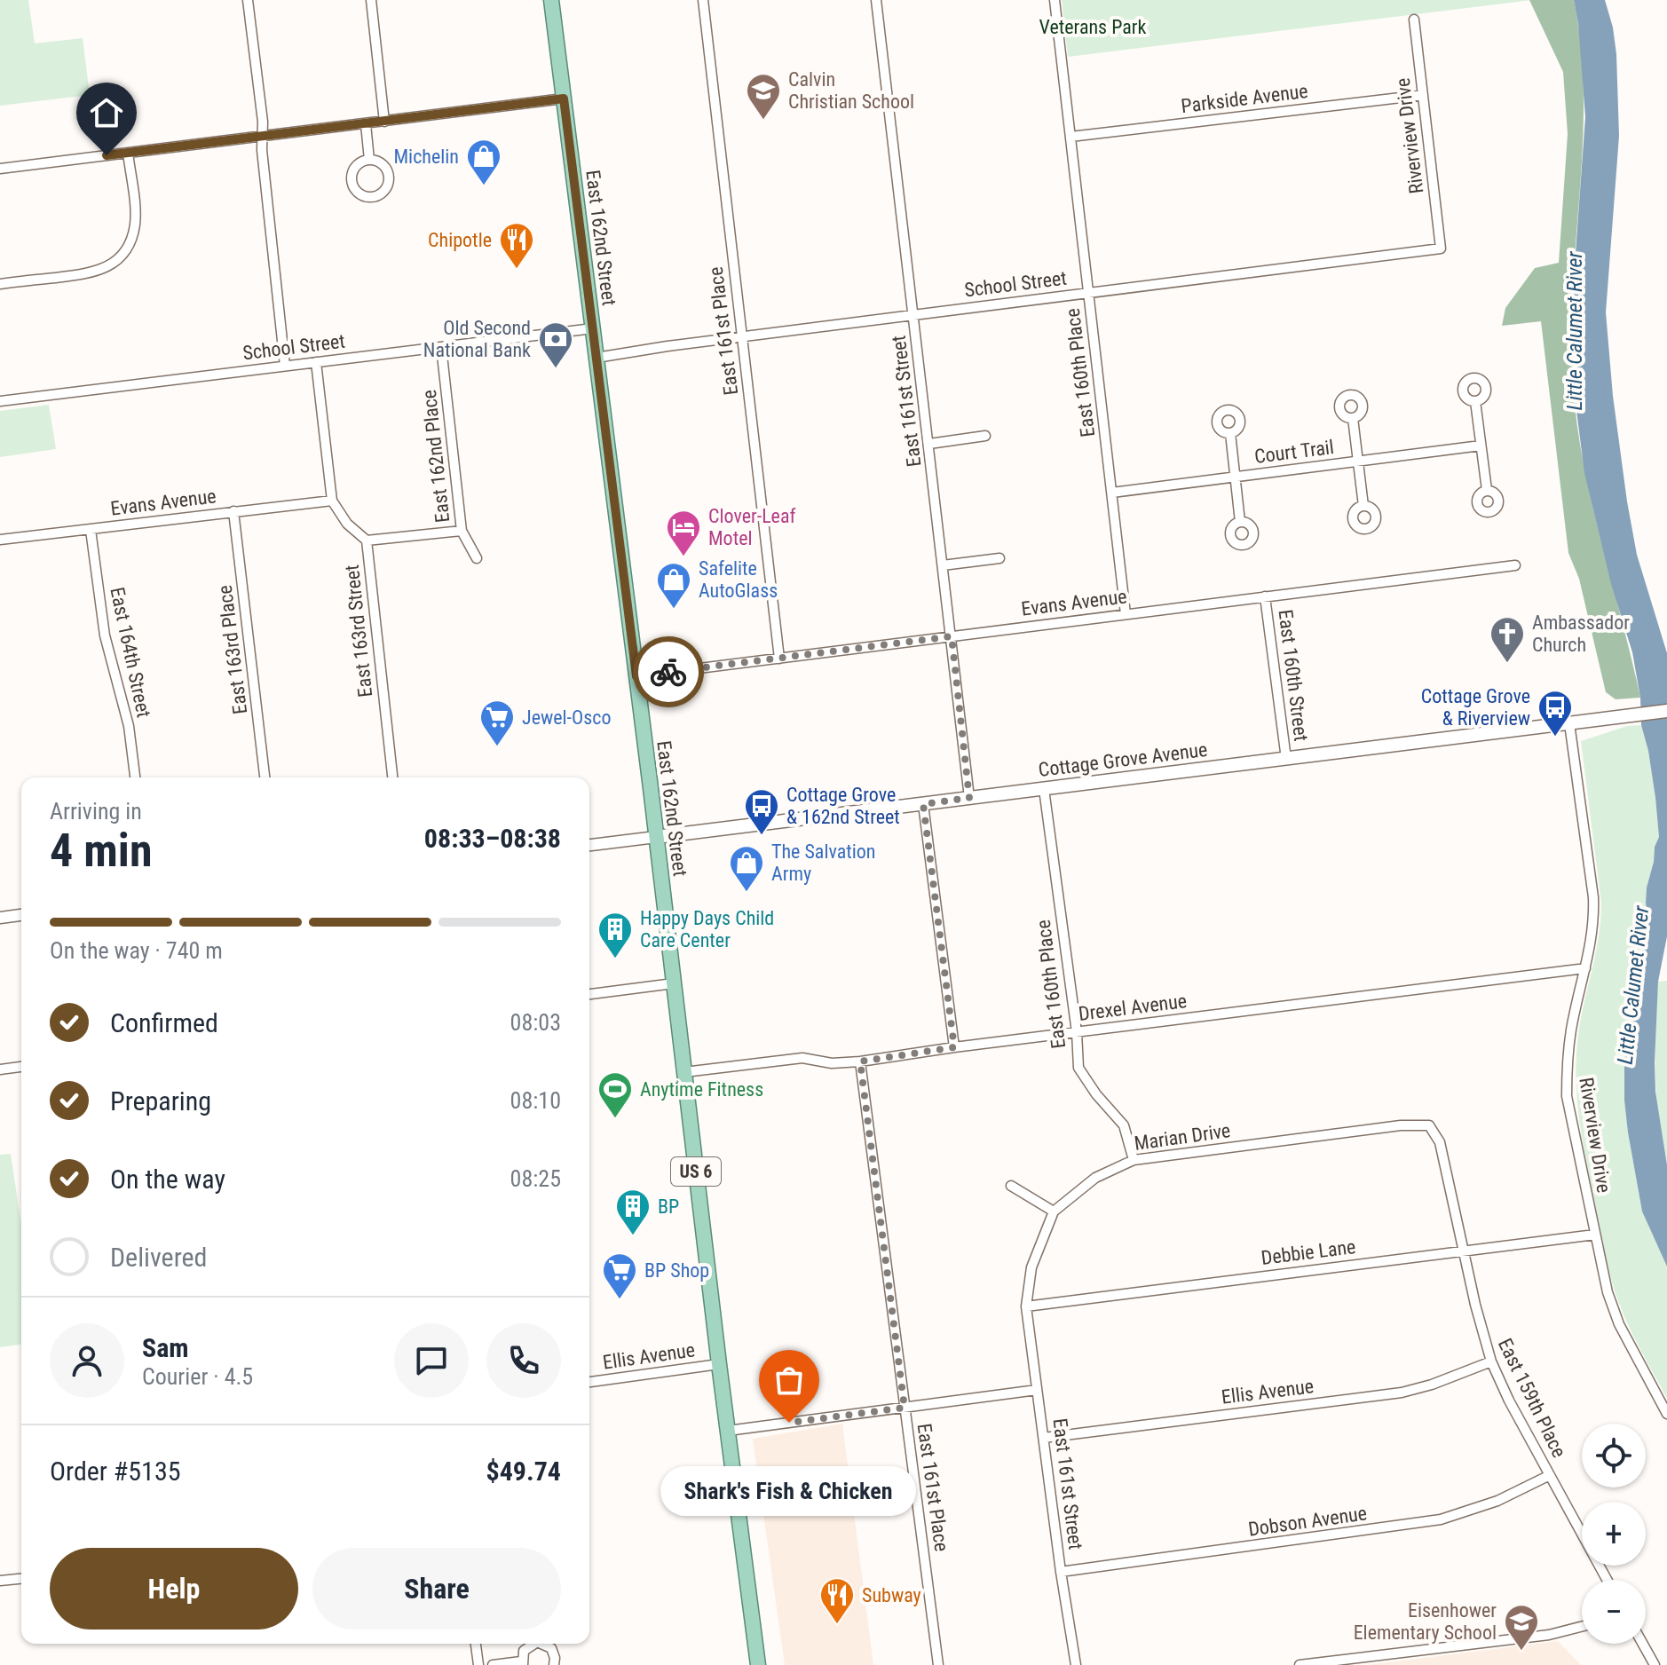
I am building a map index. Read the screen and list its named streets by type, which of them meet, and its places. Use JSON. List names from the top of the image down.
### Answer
{
  "streets": {
    "main road": ["East 162nd Street", "Cottage Grove Avenue", "US 6"],
    "street": [
      "Parkside Avenue",
      "Riverview Drive",
      "School Street",
      "East 161st Place",
      "East 160th Place",
      "East 161st Street",
      "Court Trail",
      "East 162nd Place",
      "Evans Avenue",
      "East 163rd Street",
      "East 163rd Place",
      "East 164th Street",
      "East 160th Street",
      "Drexel Avenue",
      "Marian Drive",
      "Debbie Lane",
      "Ellis Avenue",
      "East 159th Place",
      "Dobson Avenue"
    ]
  },
  "crossings": [
    ["Parkside Avenue", "Riverview Drive"],
    ["Parkside Avenue", "East 160th Place"],
    ["Riverview Drive", "School Street"],
    ["Riverview Drive", "Cottage Grove Avenue"],
    ["Riverview Drive", "Drexel Avenue"],
    ["Riverview Drive", "Debbie Lane"],
    ["East 162nd Street", "School Street"],
    ["East 162nd Street", "Evans Avenue"],
    ["East 162nd Street", "Cottage Grove Avenue"],
    ["East 162nd Street", "Drexel Avenue"],
    ["East 162nd Street", "Ellis Avenue"],
    ["School Street", "East 161st Place"],
    ["School Street", "East 160th Place"],
    ["School Street", "East 161st Street"],
    ["School Street", "East 162nd Place"],
    ["East 161st Place", "Evans Avenue"],
    ["East 161st Place", "Drexel Avenue"],
    ["East 160th Place", "Court Trail"],
    ["East 160th Place", "Evans Avenue"],
    ["East 160th Place", "Cottage Grove Avenue"],
    ["East 160th Place", "Drexel Avenue"],
    ["East 160th Place", "Marian Drive"],
    ["East 161st Street", "Evans Avenue"],
    ["East 161st Street", "Cottage Grove Avenue"],
    ["East 161st Street", "Marian Drive"],
    ["East 161st Street", "Debbie Lane"],
    ["East 161st Street", "Ellis Avenue"],
    ["East 161st Street", "Dobson Avenue"],
    ["Evans Avenue", "East 163rd Street"],
    ["Evans Avenue", "East 163rd Place"],
    ["Evans Avenue", "East 164th Street"],
    ["Evans Avenue", "East 160th Street"],
    ["East 160th Street", "Cottage Grove Avenue"],
    ["Marian Drive", "Debbie Lane"],
    ["Marian Drive", "East 159th Place"],
    ["Debbie Lane", "East 159th Place"],
    ["Ellis Avenue", "East 159th Place"],
    ["East 159th Place", "Dobson Avenue"]
  ],
  "water": ["Little Calumet River"],
  "parks": ["Veterans Park"],
  "places": {
    "school or university": ["Calvin Christian School", "Eisenhower Elementary School"],
    "shop": ["Michelin", "Safelite AutoGlass", "The Salvation Army"],
    "restaurant": ["Chipotle", "Subway"],
    "bank": ["Old Second National Bank"],
    "hotel": ["Clover-Leaf Motel"],
    "church": ["Ambassador Church"],
    "bus stop": ["Cottage Grove & Riverview", "Cottage Grove & 162nd Street"],
    "supermarket": ["Jewel-Osco", "BP Shop"],
    "building": ["Happy Days Child Care Center", "BP"],
    "sports": ["Anytime Fitness"],
    "other": ["Shark's Fish & Chicken"]
  },
  "page": {
    "heading": ["4 min", "Arriving in", "08:33–08:38"],
    "panel": [
      "Sam",
      "Courier · 4.5",
      "Order #5135",
      "$49.74"
    ],
    "bar": "On the way · 740 m",
    "list": [
      ["Confirmed", "08:03"],
      ["Preparing", "08:10"],
      ["On the way", "08:25"],
      "Delivered"
    ],
    "map_buttons": ["+", "−"],
    "bubble": "Shark's Fish & Chicken",
    "buttons": ["Help", "Share"]
  }
}
